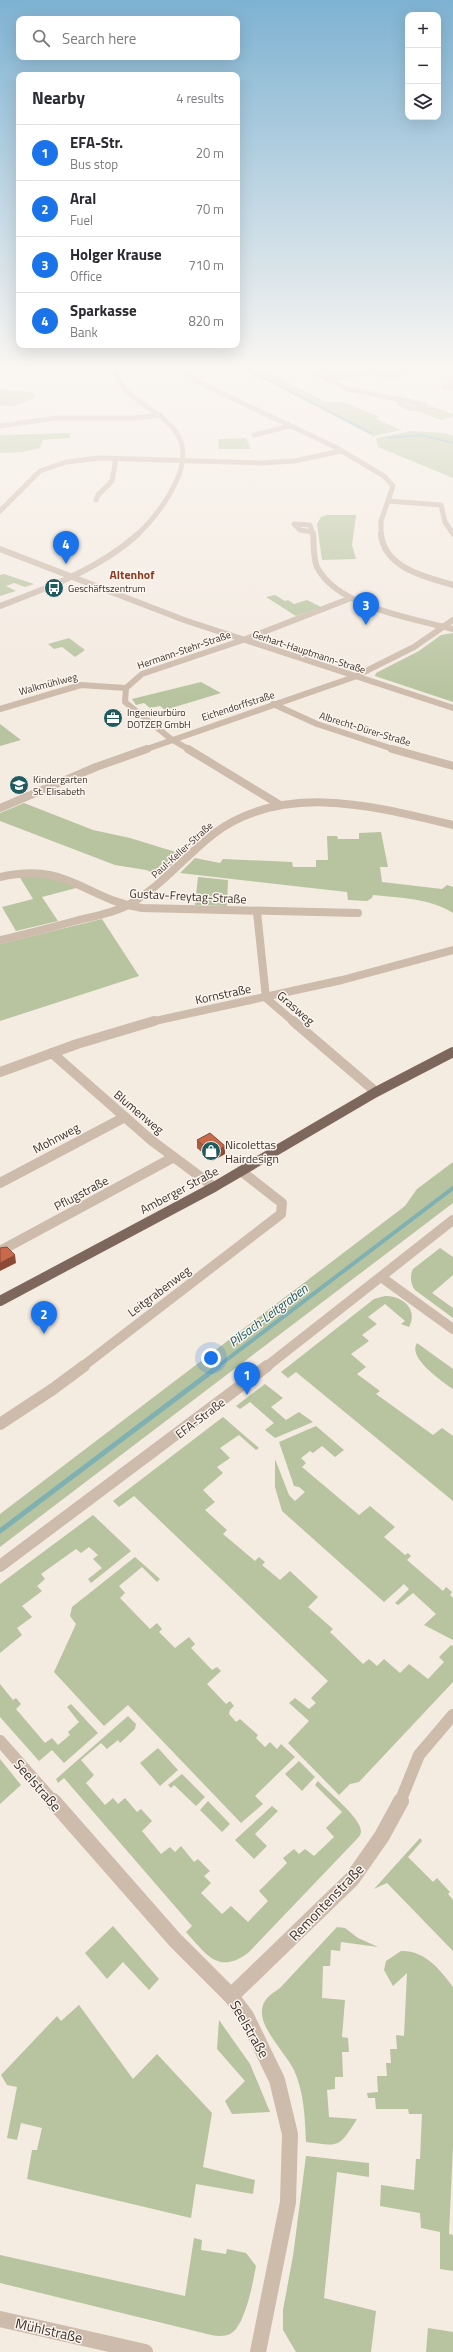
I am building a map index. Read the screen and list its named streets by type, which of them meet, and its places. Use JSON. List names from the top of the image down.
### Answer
{
  "streets": {
    "main road": ["Amberger Straße"],
    "street": [
      "Hermann-Stehr-Straße",
      "Gerhart-Hauptmann-Straße",
      "Walkmühlweg",
      "Eichendorffstraße",
      "Albrecht-Dürer-Straße",
      "Paul-Keller-Straße",
      "Gustav-Freytag-Straße",
      "Kornstraße",
      "Grasweg",
      "Blumenweg",
      "Mohnweg",
      "Pflugstraße",
      "Leitgrabenweg",
      "EFA-Straße",
      "Seelstraße",
      "Remontenstraße",
      "Mühlstraße"
    ]
  },
  "crossings": [
    ["Hermann-Stehr-Straße", "Gerhart-Hauptmann-Straße"],
    ["Hermann-Stehr-Straße", "Walkmühlweg"],
    ["Gerhart-Hauptmann-Straße", "Eichendorffstraße"],
    ["Eichendorffstraße", "Albrecht-Dürer-Straße"],
    ["Paul-Keller-Straße", "Gustav-Freytag-Straße"],
    ["Gustav-Freytag-Straße", "Grasweg"],
    ["Kornstraße", "Grasweg"],
    ["Kornstraße", "Blumenweg"],
    ["Grasweg", "Amberger Straße"],
    ["Blumenweg", "Mohnweg"],
    ["Blumenweg", "Amberger Straße"],
    ["Blumenweg", "Pflugstraße"],
    ["Amberger Straße", "Leitgrabenweg"],
    ["Seelstraße", "Remontenstraße"]
  ],
  "districts": ["Altenhof"],
  "water": ["Pilsach-Leitgraben"],
  "places": {
    "bus stop": ["Geschäftszentrum"],
    "office": ["Ingenieurbüro DOTZER GmbH"],
    "school or university": ["Kindergarten St. Elisabeth"],
    "shop": ["Nicolettas Hairdesign"]
  },
  "page": {
    "map_buttons": ["+", "−"],
    "search": "Search here",
    "heading": ["Nearby", "4 results"],
    "list": [
      {
        "mark": "1",
        "name": "EFA-Str.",
        "note": "Bus stop",
        "value": "20 m"
      },
      {
        "mark": "2",
        "name": "Aral",
        "note": "Fuel",
        "value": "70 m"
      },
      {
        "mark": "3",
        "name": "Holger Krause",
        "note": "Office",
        "value": "710 m"
      },
      {
        "mark": "4",
        "name": "Sparkasse",
        "note": "Bank",
        "value": "820 m"
      }
    ],
    "pins": [
      "4",
      "3",
      "2",
      "1"
    ]
  }
}
